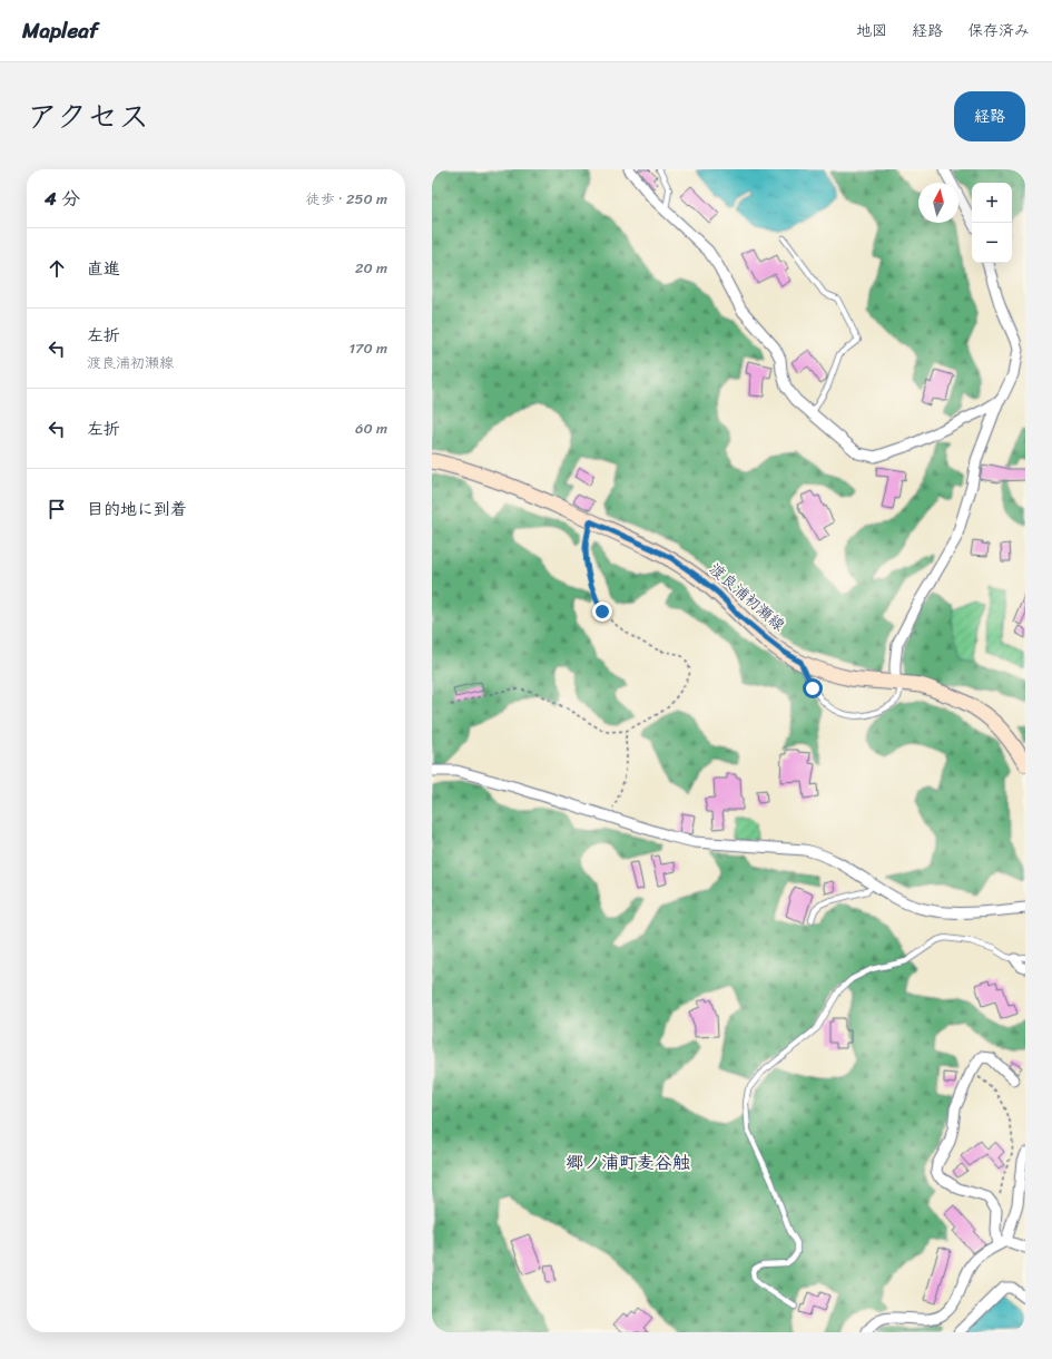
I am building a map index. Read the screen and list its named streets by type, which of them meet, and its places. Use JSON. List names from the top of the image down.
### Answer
{
  "streets": {
    "main road": ["渡良浦初瀬線"]
  },
  "districts": ["郷ノ浦町麦谷触"],
  "north": "top",
  "page": {
    "header": "Mapleaf",
    "nav": ["地図", "経路", "保存済み"],
    "title": "アクセス",
    "buttons": "経路",
    "heading": ["4 分", "徒歩 · 250 m"],
    "map_buttons": ["+", "−"],
    "list": [
      ["直進", "20 m"],
      ["左折", "渡良浦初瀬線", "170 m"],
      ["左折", "60 m"],
      "目的地に到着"
    ]
  }
}
